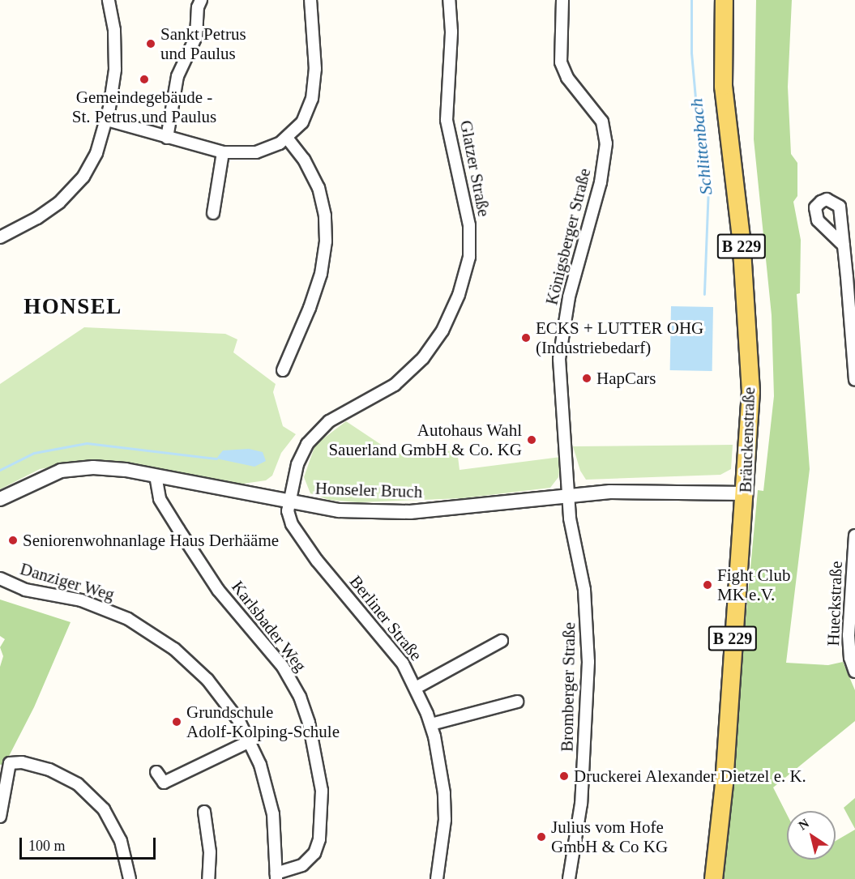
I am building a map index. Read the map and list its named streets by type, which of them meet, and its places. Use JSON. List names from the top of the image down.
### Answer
{
  "streets": {
    "main road": ["B 229", "Bräuckenstraße"],
    "street": [
      "Glatzer Straße",
      "Königsberger Straße",
      "Honseler Bruch",
      "Danziger Weg",
      "Hueckstraße",
      "Berliner Straße",
      "Karlsbader Weg",
      "Bromberger Straße"
    ]
  },
  "crossings": [
    ["Glatzer Straße", "Honseler Bruch"],
    ["Glatzer Straße", "Berliner Straße"],
    ["Königsberger Straße", "Honseler Bruch"],
    ["Königsberger Straße", "Bromberger Straße"],
    ["Bräuckenstraße", "Honseler Bruch"],
    ["Honseler Bruch", "Berliner Straße"],
    ["Honseler Bruch", "Karlsbader Weg"],
    ["Honseler Bruch", "Bromberger Straße"],
    ["Danziger Weg", "Karlsbader Weg"]
  ],
  "districts": ["HONSEL"],
  "water": ["Schlittenbach"],
  "places": [
    "Sankt Petrus und Paulus",
    "Gemeindegebäude - St. Petrus und Paulus",
    "ECKS + LUTTER OHG (Industriebedarf)",
    "HapCars",
    "Autohaus Wahl Sauerland GmbH & Co. KG",
    "Seniorenwohnanlage Haus Derhääme",
    "Fight Club MK e.V.",
    "Grundschule Adolf-Kolping-Schule",
    "Druckerei Alexander Dietzel e. K.",
    "Julius vom Hofe GmbH & Co KG"
  ],
  "scale_bar": "100 m",
  "north": "top left"
}
